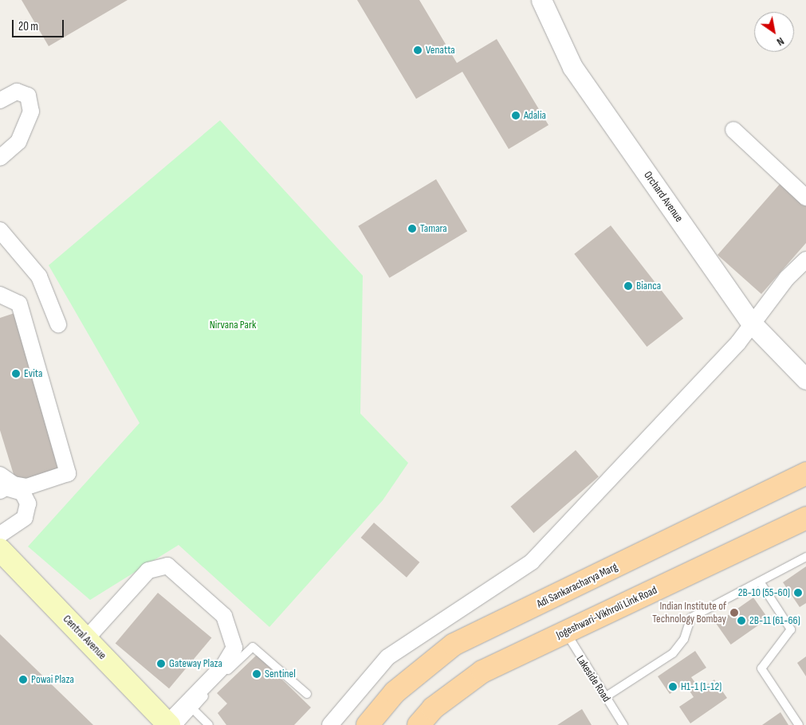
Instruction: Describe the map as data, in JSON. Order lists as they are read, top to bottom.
{
  "streets": {
    "main road": ["Adi Sankaracharya Marg", "Jogeshwari-Vikhroli Link Road", "Central Avenue"],
    "street": ["Orchard Avenue"],
    "lane": ["Lakeside Road"]
  },
  "crossings": [
    ["Jogeshwari-Vikhroli Link Road", "Lakeside Road"]
  ],
  "parks": ["Nirvana Park"],
  "places": [
    "Venatta",
    "Adalia",
    "Tamara",
    "Bianca",
    "Evita",
    "2B-10 (55-60)",
    "Indian Institute of Technology Bombay",
    "2B-11 (61-66)",
    "Gateway Plaza",
    "Sentinel",
    "Powai Plaza",
    "H1-1 (1-12)"
  ],
  "scale_bar": "20 m",
  "north": "bottom right"
}
